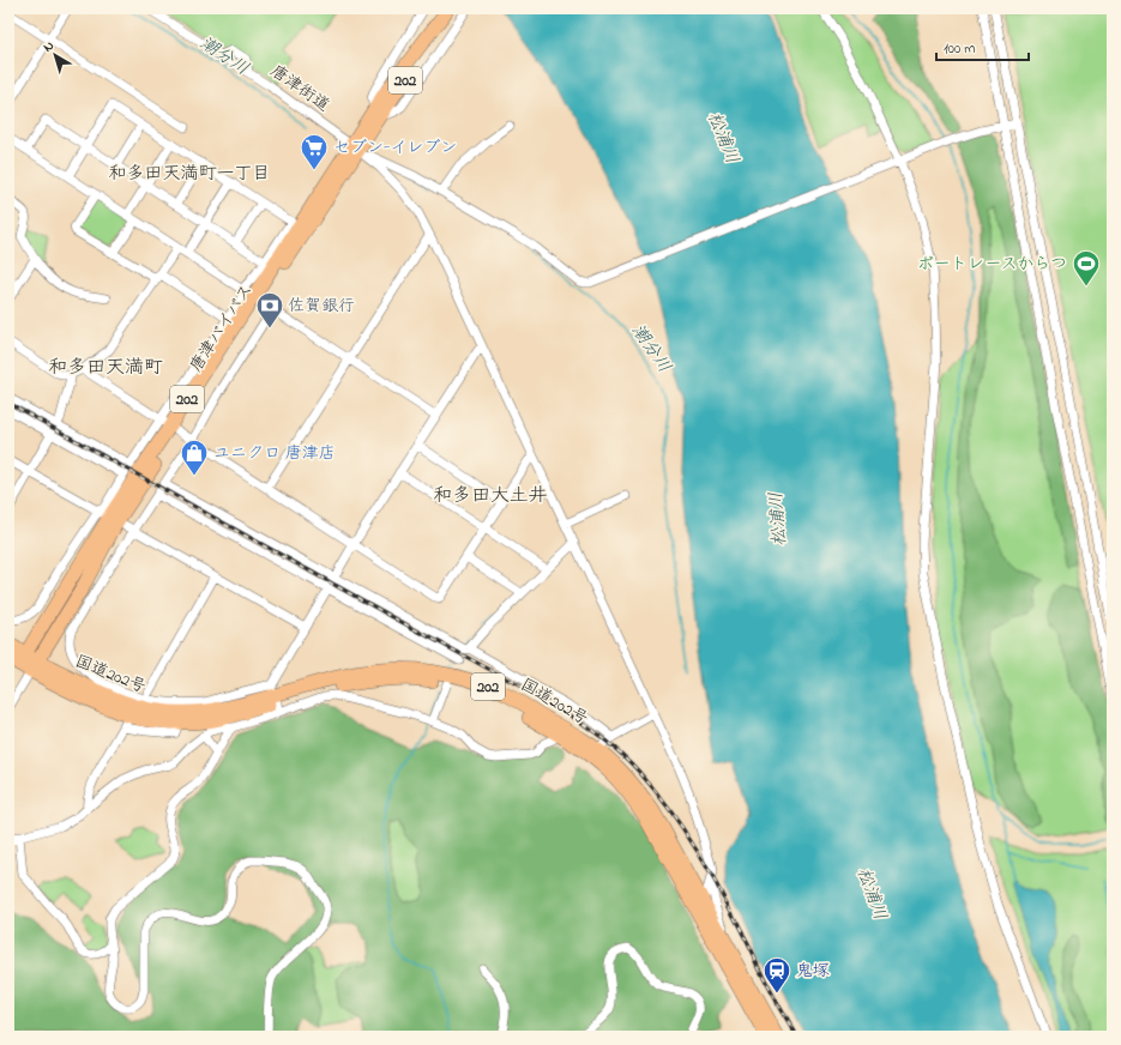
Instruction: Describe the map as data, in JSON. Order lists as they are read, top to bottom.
{
  "streets": {
    "highway": ["202", "唐津バイパス", "国道202号"],
    "street": ["唐津街道"]
  },
  "crossings": [
    ["唐津街道", "唐津バイパス"],
    ["唐津バイパス", "国道202号"]
  ],
  "districts": ["和多田天満町一丁目", "和多田天満町", "和多田大土井"],
  "water": ["潮分川", "松浦川"],
  "places": {
    "supermarket": ["セブン-イレブン"],
    "sports": ["ボートレースからつ"],
    "bank": ["佐賀銀行"],
    "shop": ["ユニクロ 唐津店"],
    "station": ["鬼塚"]
  },
  "scale_bar": "100 m",
  "north": "top left"
}
